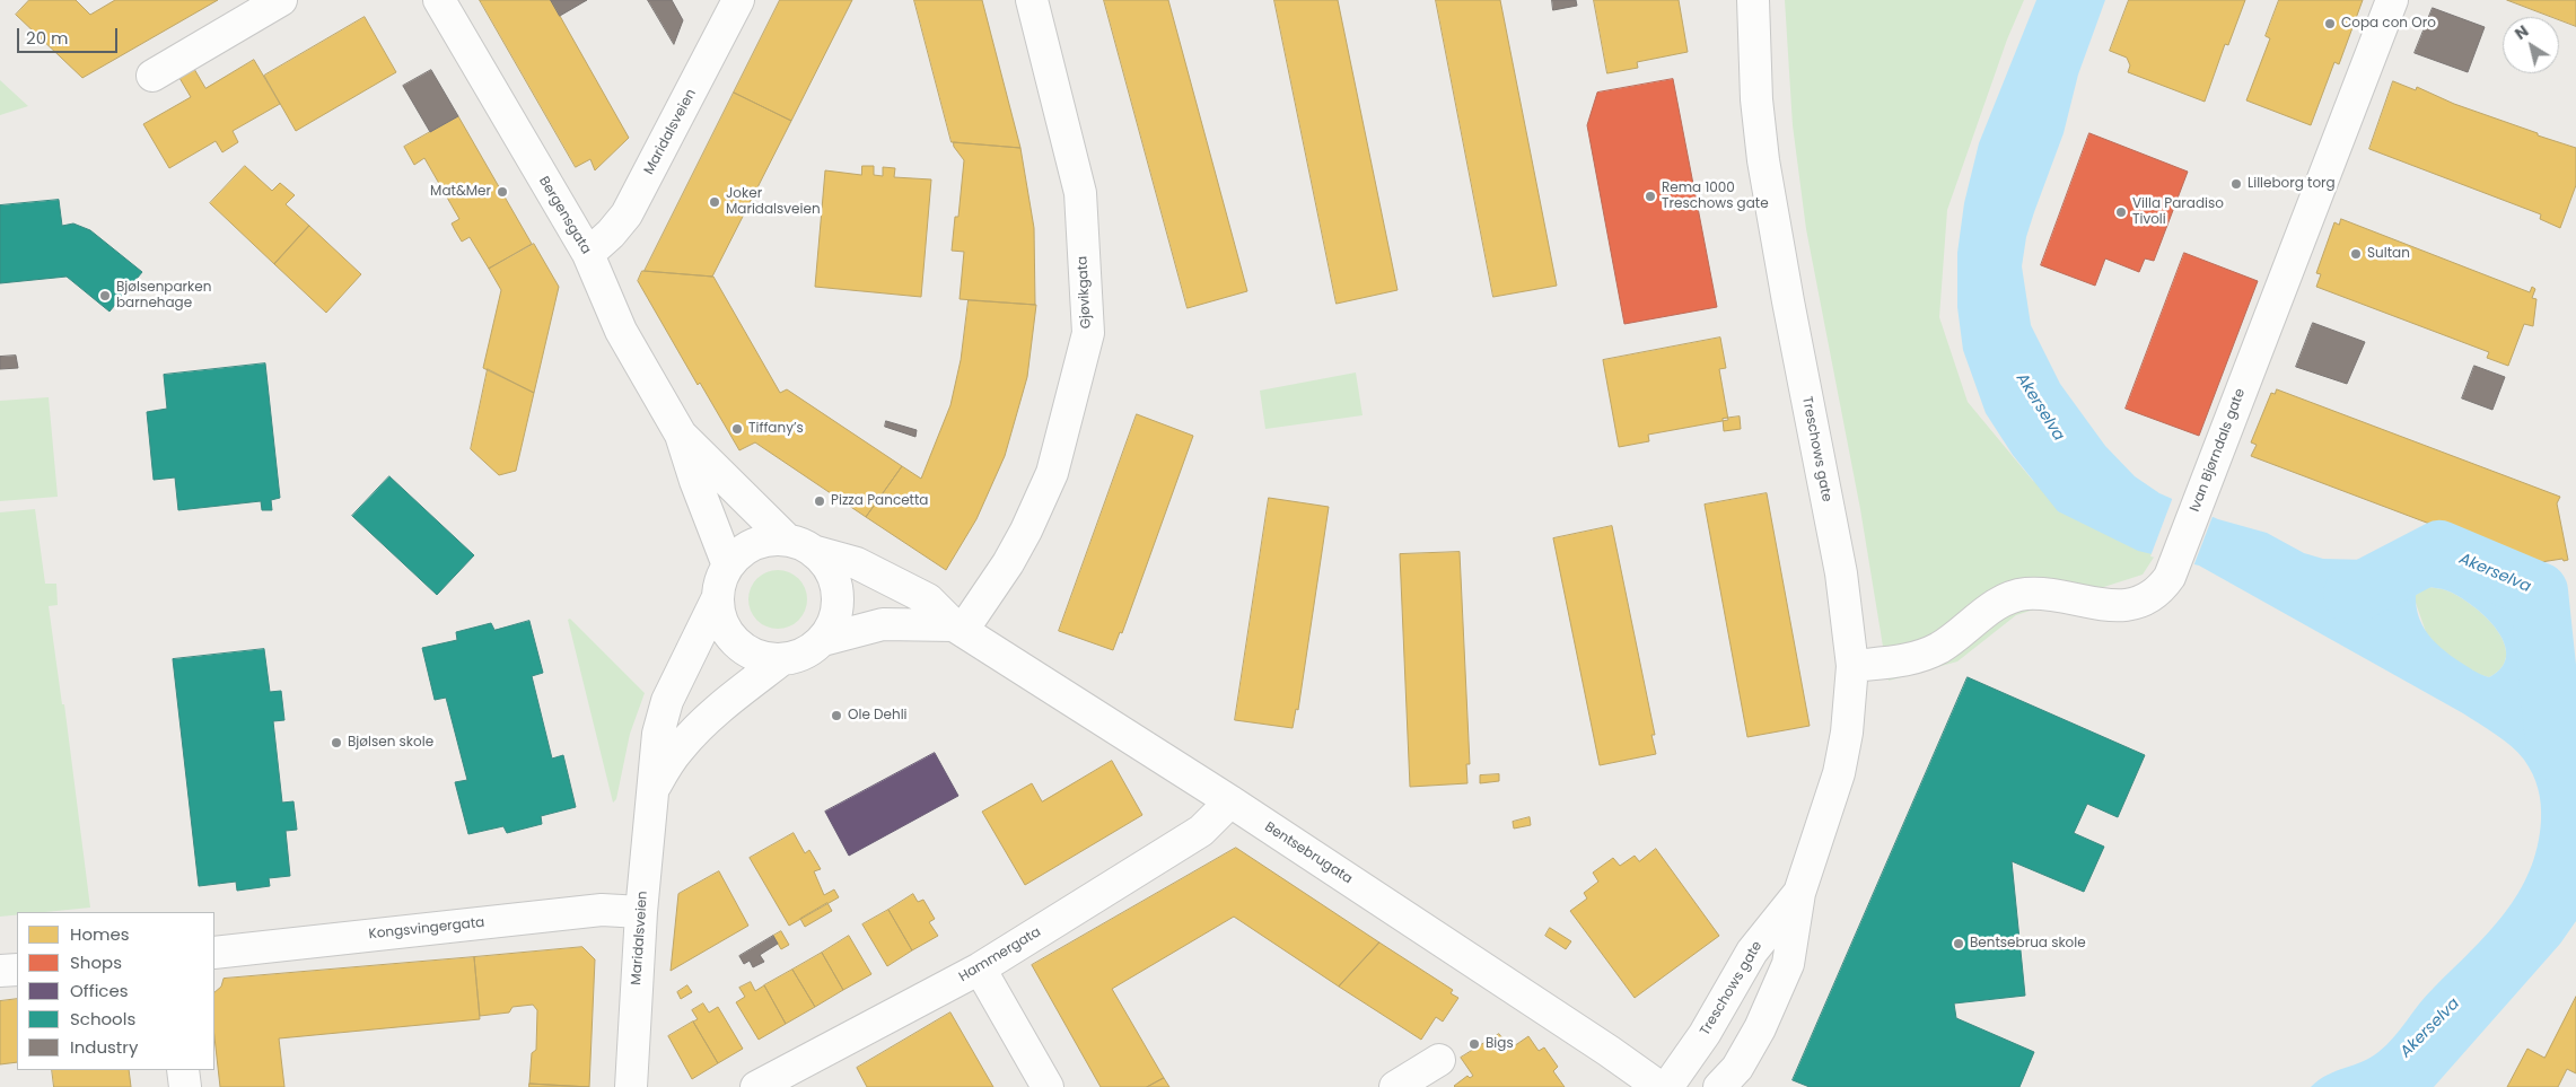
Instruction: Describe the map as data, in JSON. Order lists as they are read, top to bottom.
{
  "streets": {
    "street": [
      "Maridalsveien",
      "Bergensgata",
      "Gjøvikgata",
      "Treschows gate",
      "Ivan Bjørndals gate",
      "Bentsebrugata",
      "Kongsvingergata",
      "Hammergata"
    ]
  },
  "crossings": [
    ["Maridalsveien", "Bergensgata"],
    ["Maridalsveien", "Bentsebrugata"],
    ["Maridalsveien", "Kongsvingergata"],
    ["Bergensgata", "Bentsebrugata"],
    ["Gjøvikgata", "Bentsebrugata"],
    ["Treschows gate", "Ivan Bjørndals gate"],
    ["Bentsebrugata", "Hammergata"]
  ],
  "water": ["Akerselva"],
  "places": [
    "Copa con Oro",
    "Lilleborg torg",
    "Mat&Mer",
    "Rema 1000 Treschows gate",
    "Joker Maridalsveien",
    "Villa Paradiso Tivoli",
    "Sultan",
    "Bjølsenparken barnehage",
    "Tiffany’s",
    "Pizza Pancetta",
    "Ole Dehli",
    "Bjølsen skole",
    "Bentsebrua skole",
    "Bigs"
  ],
  "legend": [
    "Homes",
    "Shops",
    "Offices",
    "Schools",
    "Industry"
  ],
  "scale_bar": "20 m",
  "north": "top left"
}
